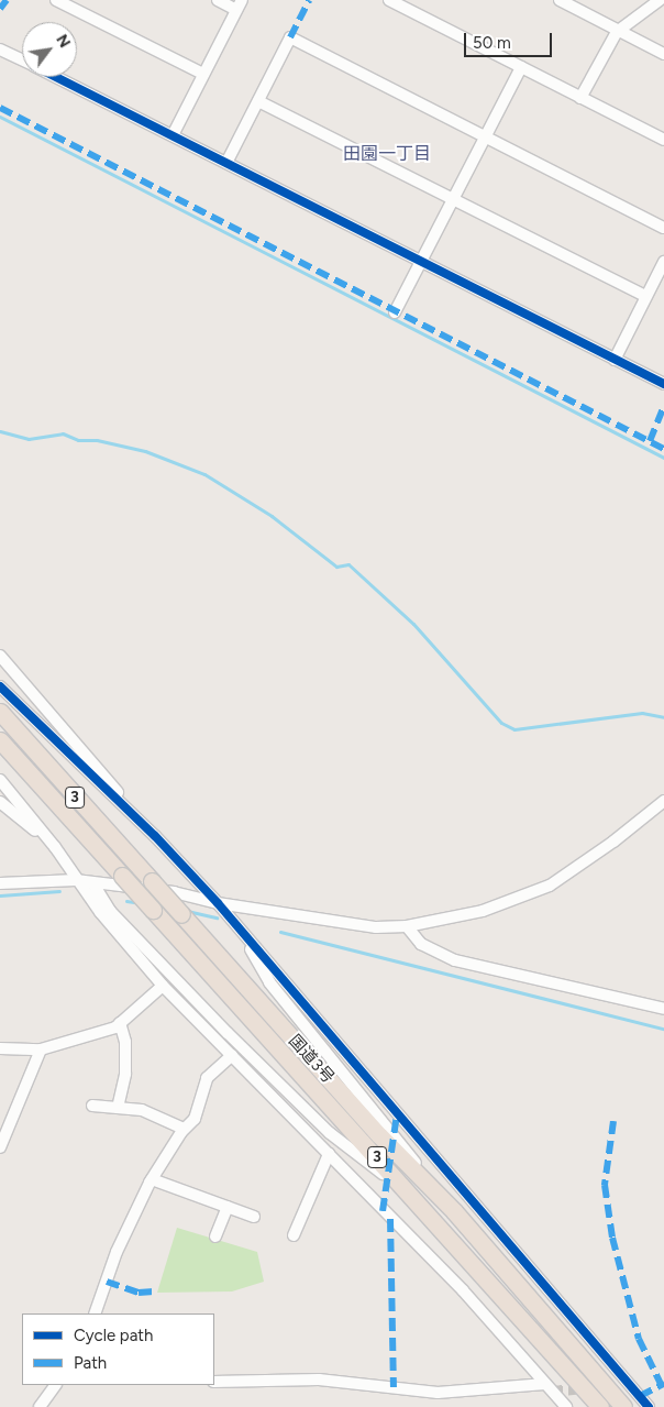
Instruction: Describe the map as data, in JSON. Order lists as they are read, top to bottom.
{
  "streets": {
    "highway": ["3", "国道3号"]
  },
  "districts": ["田園一丁目"],
  "legend": ["Cycle path", "Path"],
  "scale_bar": "50 m",
  "north": "top right"
}
